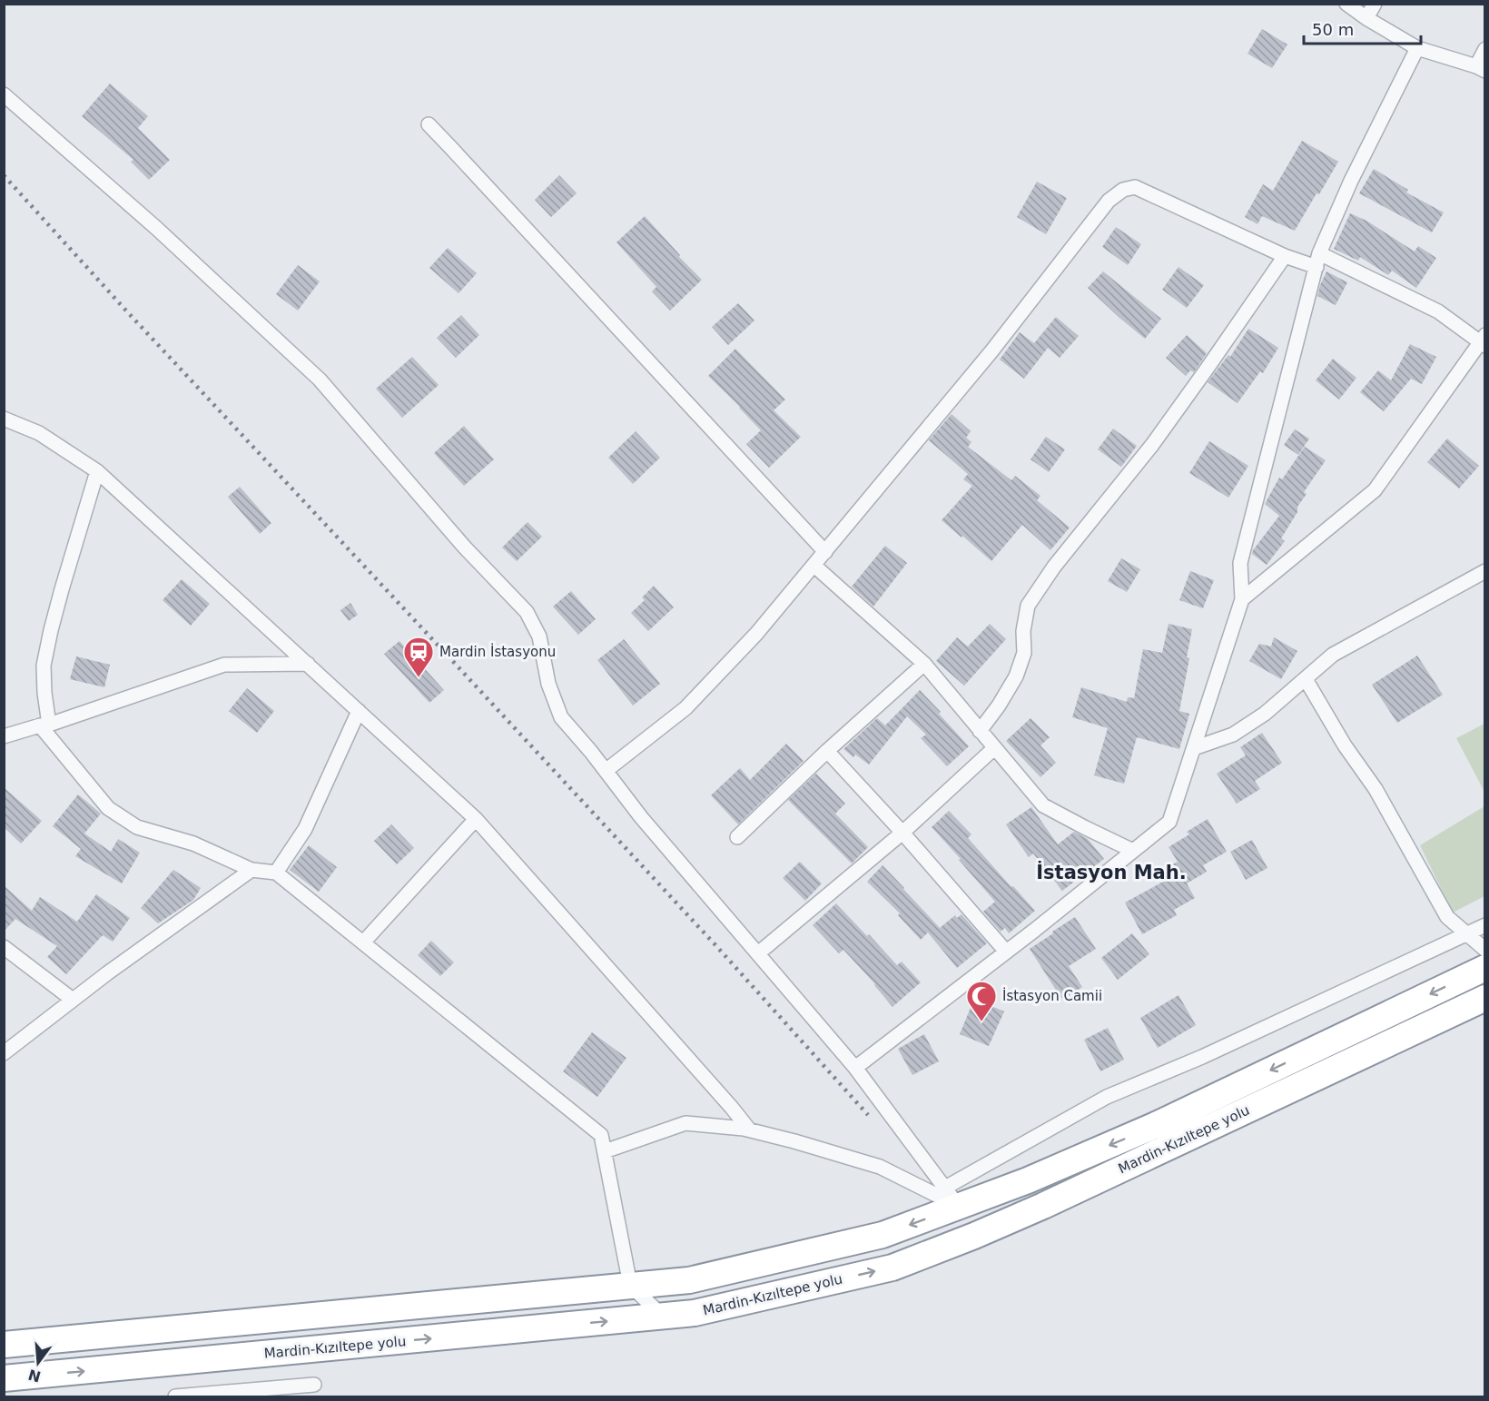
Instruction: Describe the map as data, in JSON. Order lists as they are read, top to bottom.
{
  "streets": {
    "highway": ["Mardin-Kızıltepe yolu"]
  },
  "districts": ["İstasyon Mah."],
  "places": {
    "station": ["Mardin İstasyonu"],
    "mosque": ["İstasyon Camii"]
  },
  "scale_bar": "50 m",
  "north": "bottom"
}
